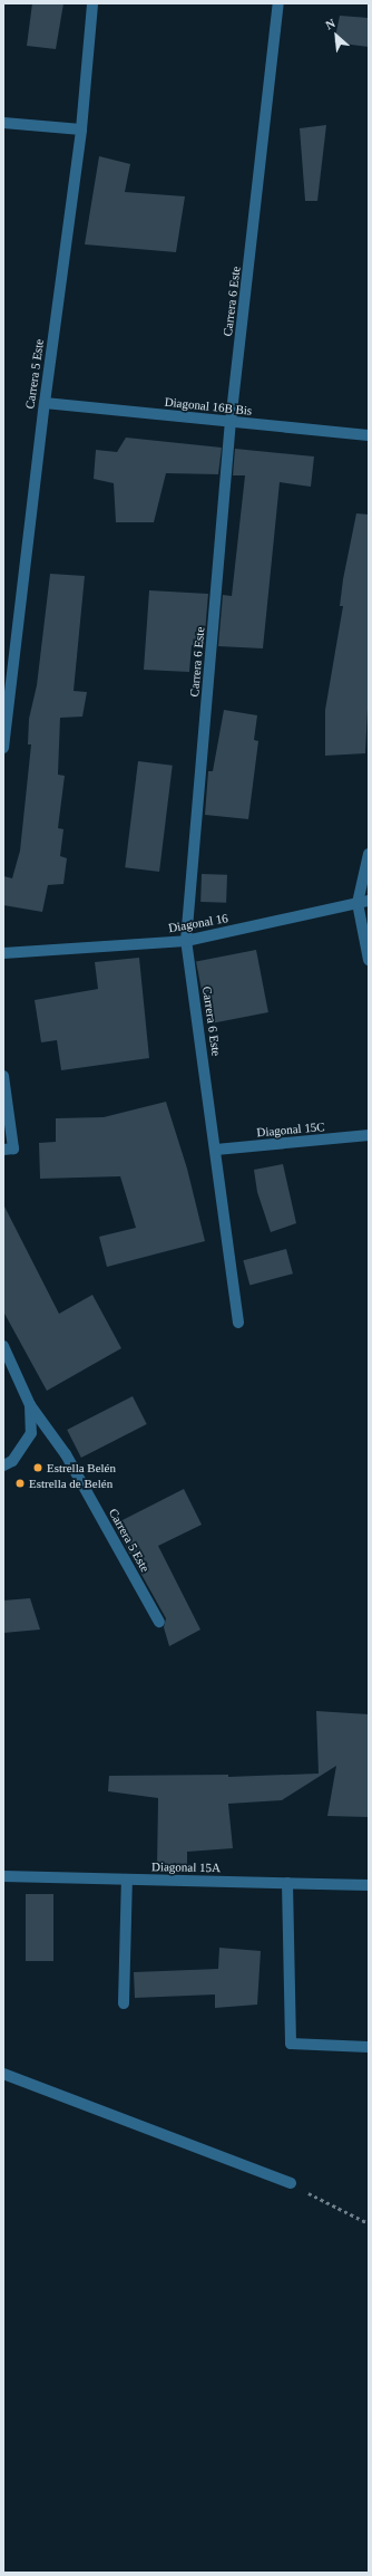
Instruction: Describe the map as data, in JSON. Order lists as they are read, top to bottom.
{
  "streets": {
    "street": [
      "Carrera 6 Este",
      "Carrera 5 Este",
      "Diagonal 16B Bis",
      "Diagonal 16",
      "Diagonal 15C",
      "Diagonal 15A"
    ]
  },
  "crossings": [
    ["Carrera 6 Este", "Diagonal 16B Bis"],
    ["Carrera 6 Este", "Diagonal 16"],
    ["Carrera 6 Este", "Diagonal 15C"],
    ["Carrera 5 Este", "Diagonal 16B Bis"]
  ],
  "places": ["Estrella Belén", "Estrella de Belén"],
  "north": "top left"
}
